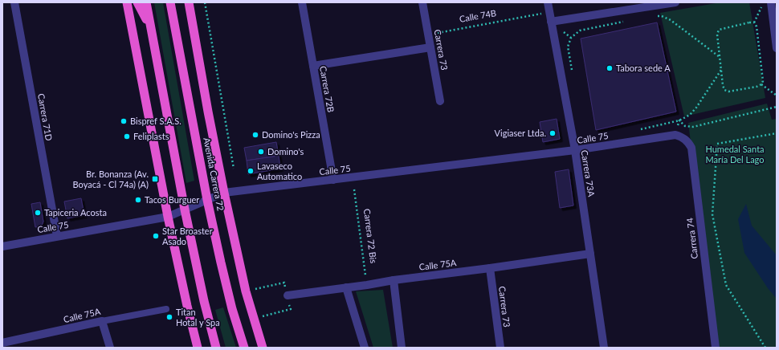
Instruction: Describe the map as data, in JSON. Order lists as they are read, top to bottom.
{
  "streets": {
    "highway": ["Avenida Carrera 72"],
    "street": [
      "Carrera 73",
      "Carrera 72B",
      "Carrera 71D",
      "Calle 75",
      "Carrera 73A",
      "Carrera 74",
      "Calle 75A"
    ],
    "path": ["Calle 74B", "Carrera 72 Bis"]
  },
  "crossings": [
    ["Calle 74B", "Carrera 73"],
    ["Calle 74B", "Carrera 73A"],
    ["Carrera 73", "Calle 75A"],
    ["Carrera 72B", "Calle 75"],
    ["Carrera 71D", "Calle 75"],
    ["Calle 75", "Carrera 73A"],
    ["Calle 75", "Avenida Carrera 72"],
    ["Calle 75", "Carrera 74"],
    ["Carrera 73A", "Calle 75A"],
    ["Carrera 72 Bis", "Calle 75A"]
  ],
  "parks": ["Humedal Santa María Del Lago"],
  "places": {
    "other": [
      "Tabora sede A",
      "Bispref S.A.S.",
      "Vigiaser Ltda.",
      "Domino's Pizza",
      "Feliplasts",
      "Domino's",
      "Lavaseco Automatico",
      "Tacos Burguer",
      "Tapiceria Acosta",
      "Star Broaster Asado",
      "Titan Hotal y Spa"
    ],
    "transit": ["Br. Bonanza (Av. Boyacá - Cl 74a) (A)"]
  }
}
